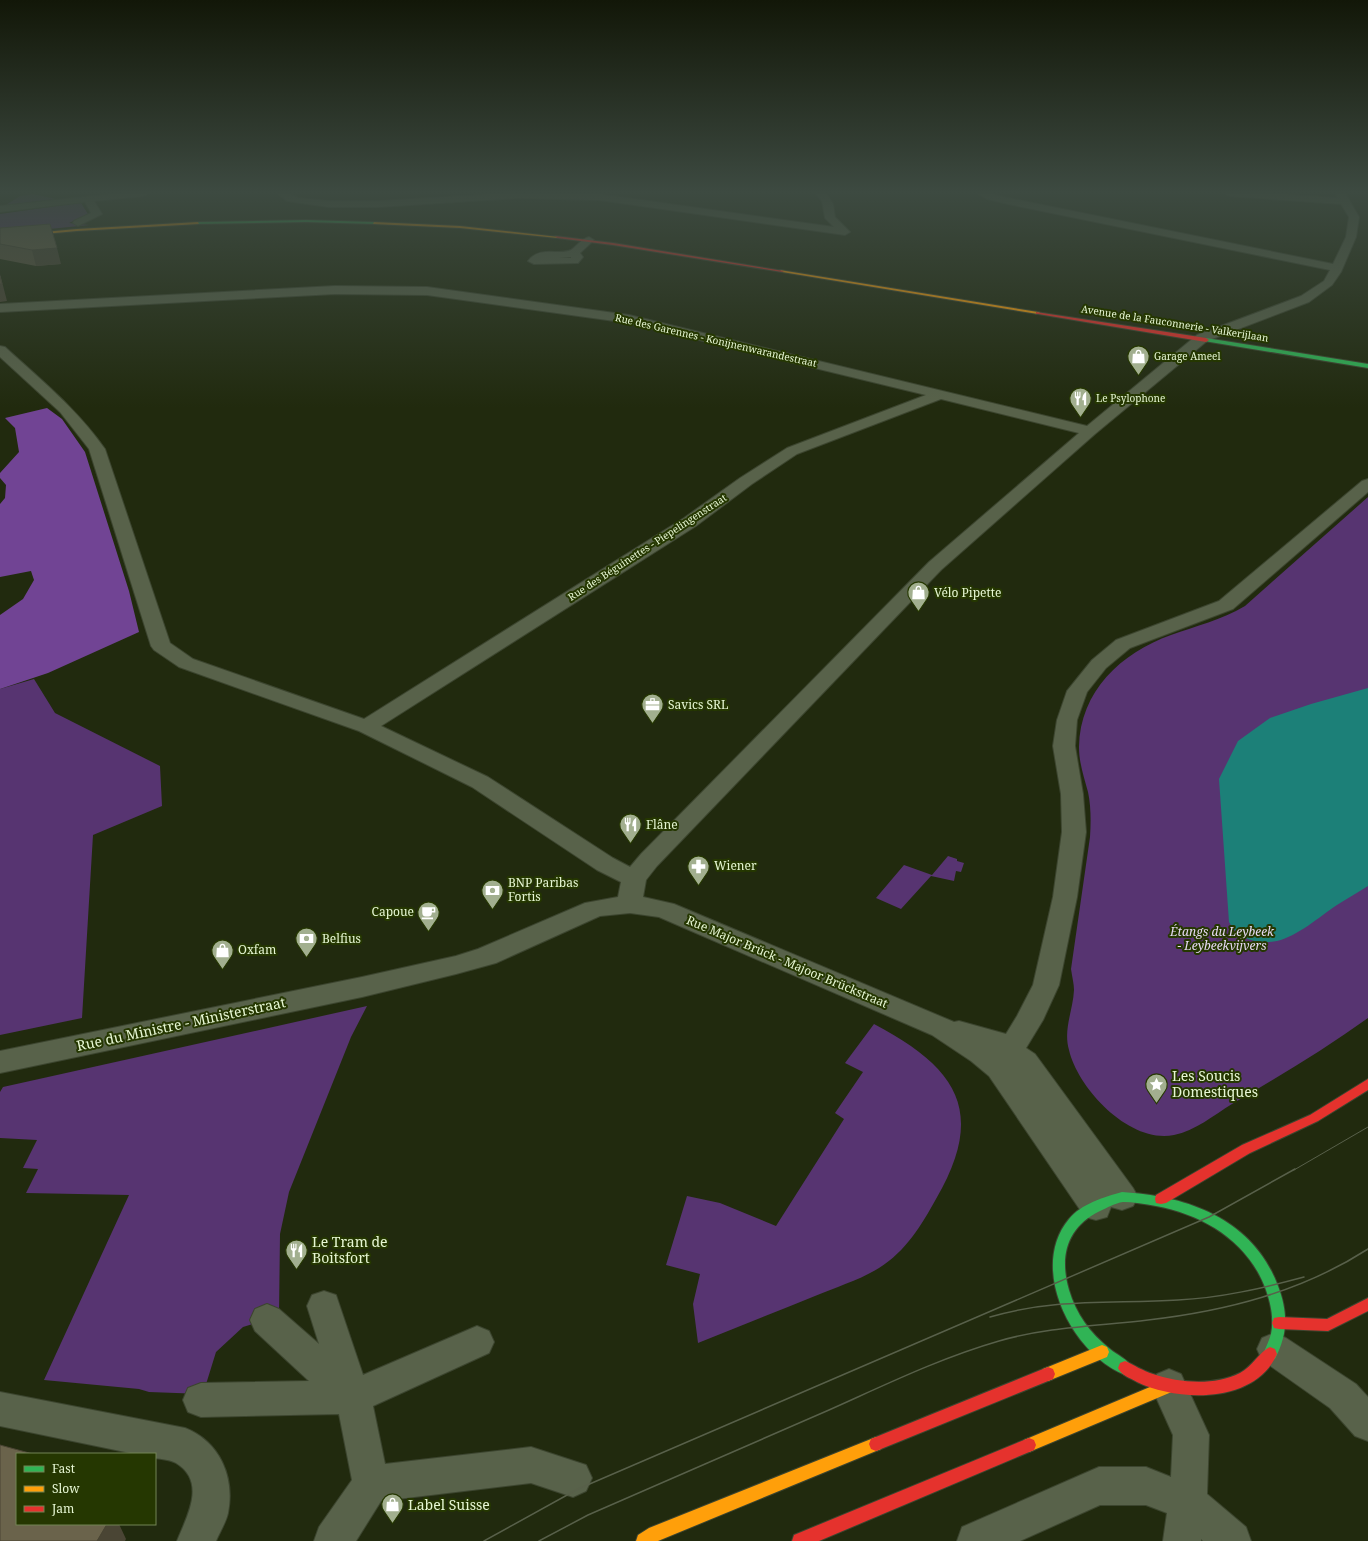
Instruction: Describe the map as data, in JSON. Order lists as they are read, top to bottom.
{
  "streets": {
    "street": [
      "Avenue de la Fauconnerie - Valkerijlaan",
      "Rue des Garennes - Konijnenwarandestraat",
      "Rue des Béguinettes - Piepelingenstraat",
      "Rue Major Brück - Majoor Brückstraat",
      "Rue du Ministre - Ministerstraat"
    ]
  },
  "crossings": [
    ["Rue des Garennes - Konijnenwarandestraat", "Rue des Béguinettes - Piepelingenstraat"],
    ["Rue Major Brück - Majoor Brückstraat", "Rue du Ministre - Ministerstraat"]
  ],
  "parks": ["Étangs du Leybeek - Leybeekvijvers"],
  "places": {
    "shop": [
      "Garage Ameel",
      "Vélo Pipette",
      "Oxfam",
      "Label Suisse"
    ],
    "restaurant": ["Le Psylophone", "Flâne", "Le Tram de Boitsfort"],
    "office": ["Savics SRL"],
    "pharmacy": ["Wiener"],
    "bank": ["BNP Paribas Fortis", "Belfius"],
    "cafe": ["Capoue"],
    "place": ["Les Soucis Domestiques"]
  },
  "legend": ["Fast", "Slow", "Jam"]
}
